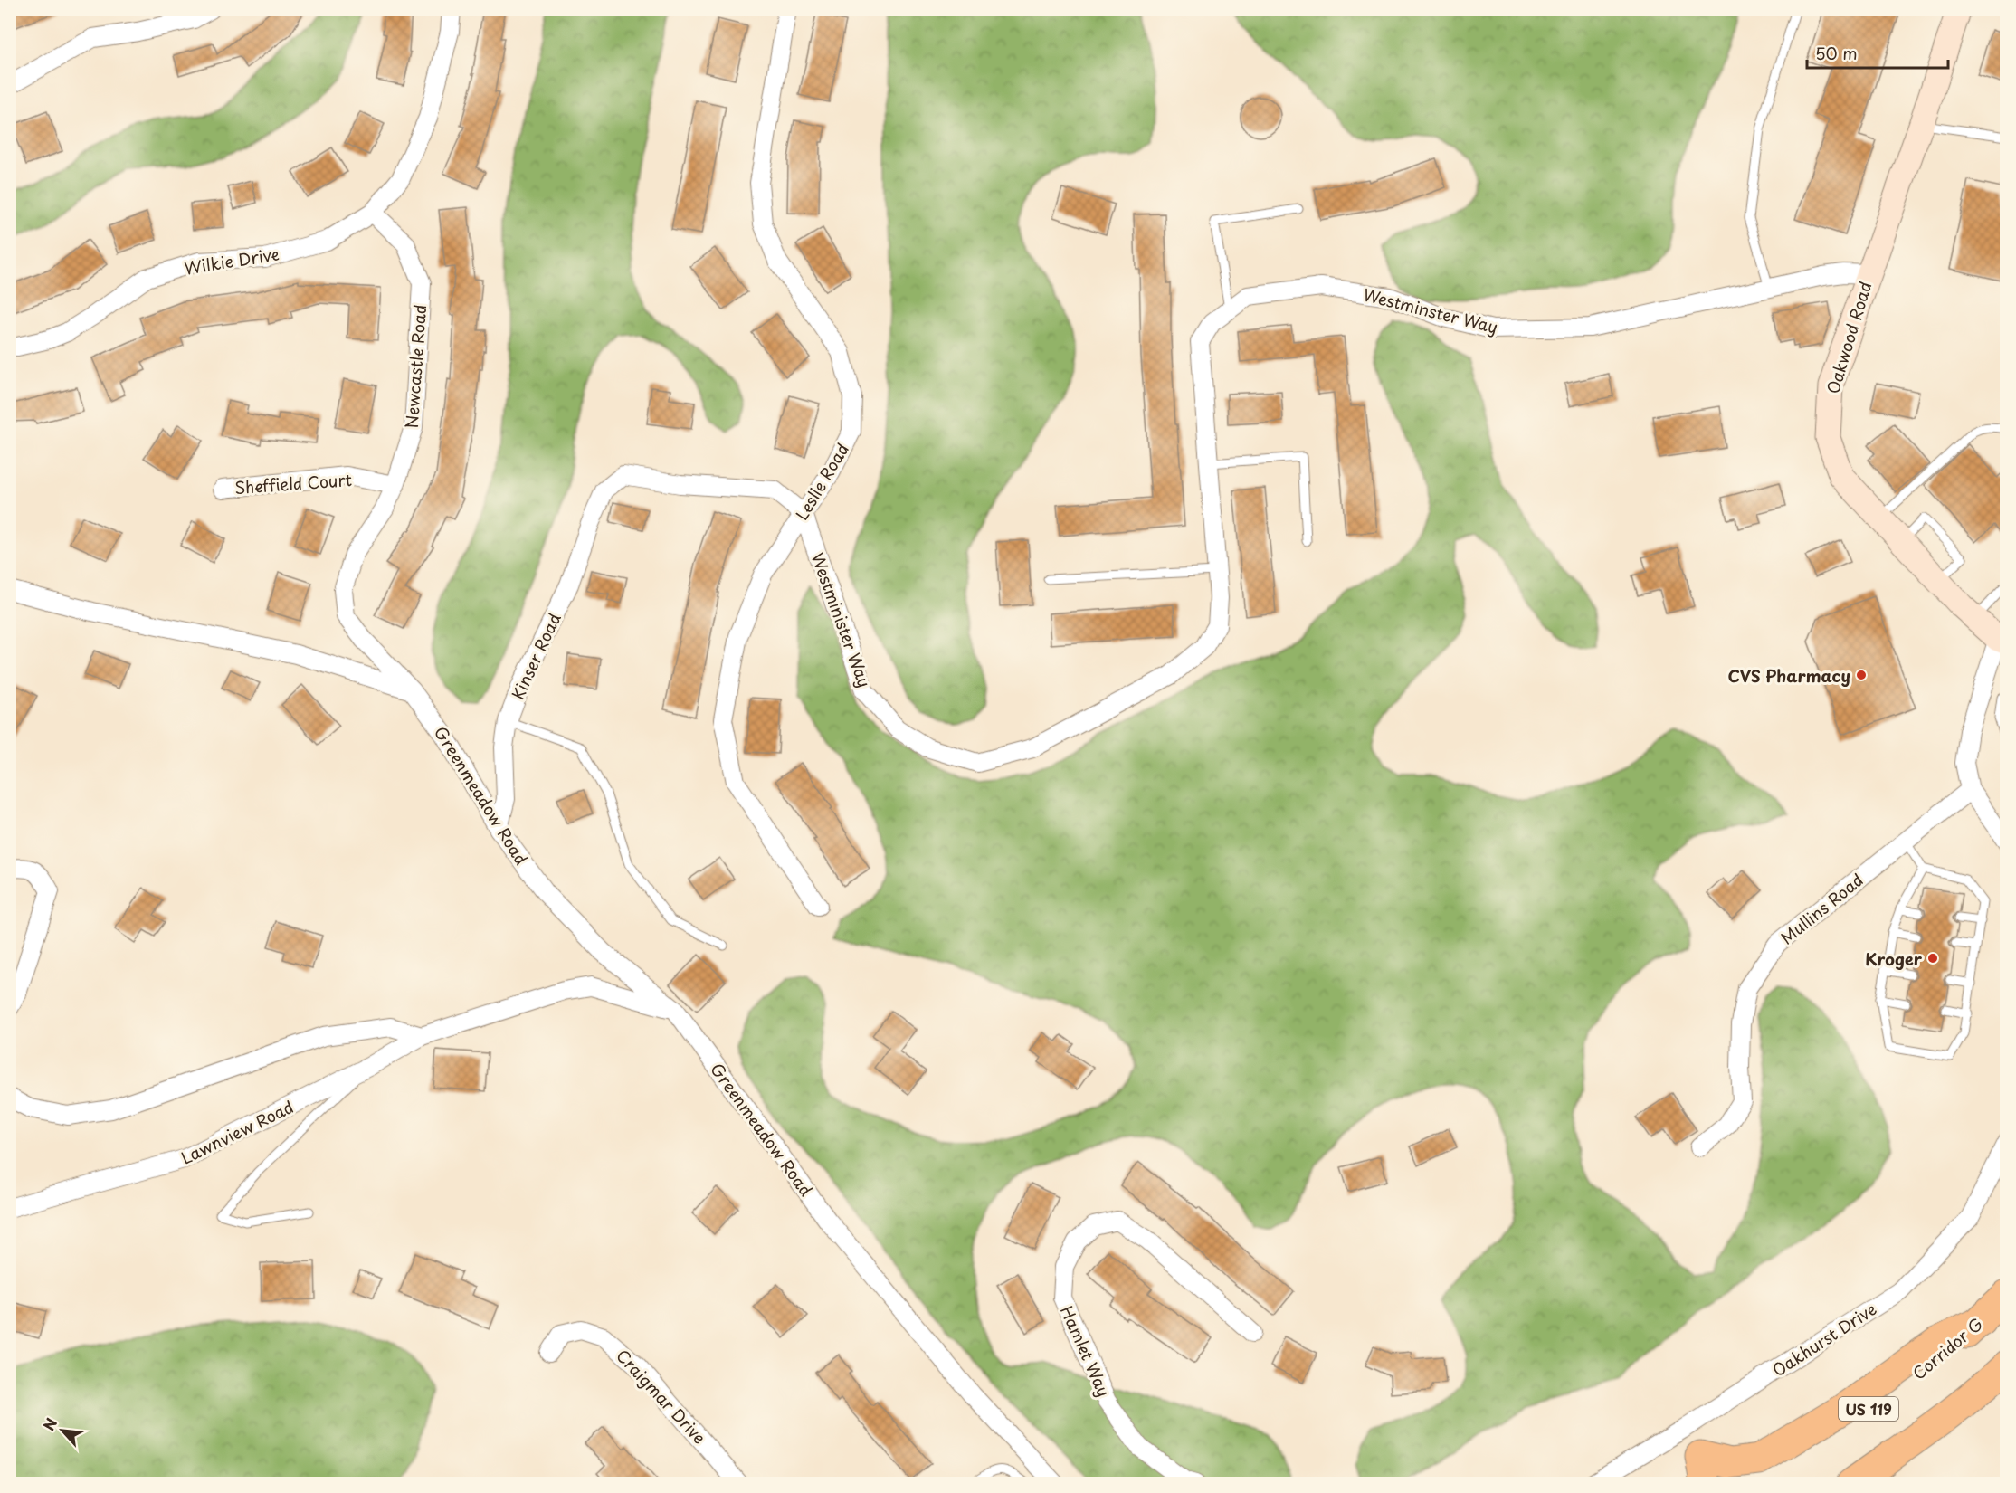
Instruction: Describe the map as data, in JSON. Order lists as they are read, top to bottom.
{
  "streets": {
    "highway": ["Corridor G", "US 119"],
    "street": [
      "Wilkie Drive",
      "Westminster Way",
      "Oakwood Road",
      "Newcastle Road",
      "Leslie Road",
      "Sheffield Court",
      "Westminister Way",
      "Kinser Road",
      "Greenmeadow Road",
      "Mullins Road",
      "Lawnview Road",
      "Oakhurst Drive",
      "Hamlet Way",
      "Craigmar Drive"
    ]
  },
  "crossings": [
    ["Wilkie Drive", "Newcastle Road"],
    ["Westminster Way", "Oakwood Road"],
    ["Westminster Way", "Westminister Way"],
    ["Newcastle Road", "Sheffield Court"],
    ["Newcastle Road", "Greenmeadow Road"],
    ["Leslie Road", "Westminister Way"],
    ["Leslie Road", "Kinser Road"],
    ["Westminister Way", "Kinser Road"],
    ["Kinser Road", "Greenmeadow Road"],
    ["Greenmeadow Road", "Lawnview Road"]
  ],
  "places": ["CVS Pharmacy", "Kroger"],
  "scale_bar": "50 m",
  "north": "top left"
}
